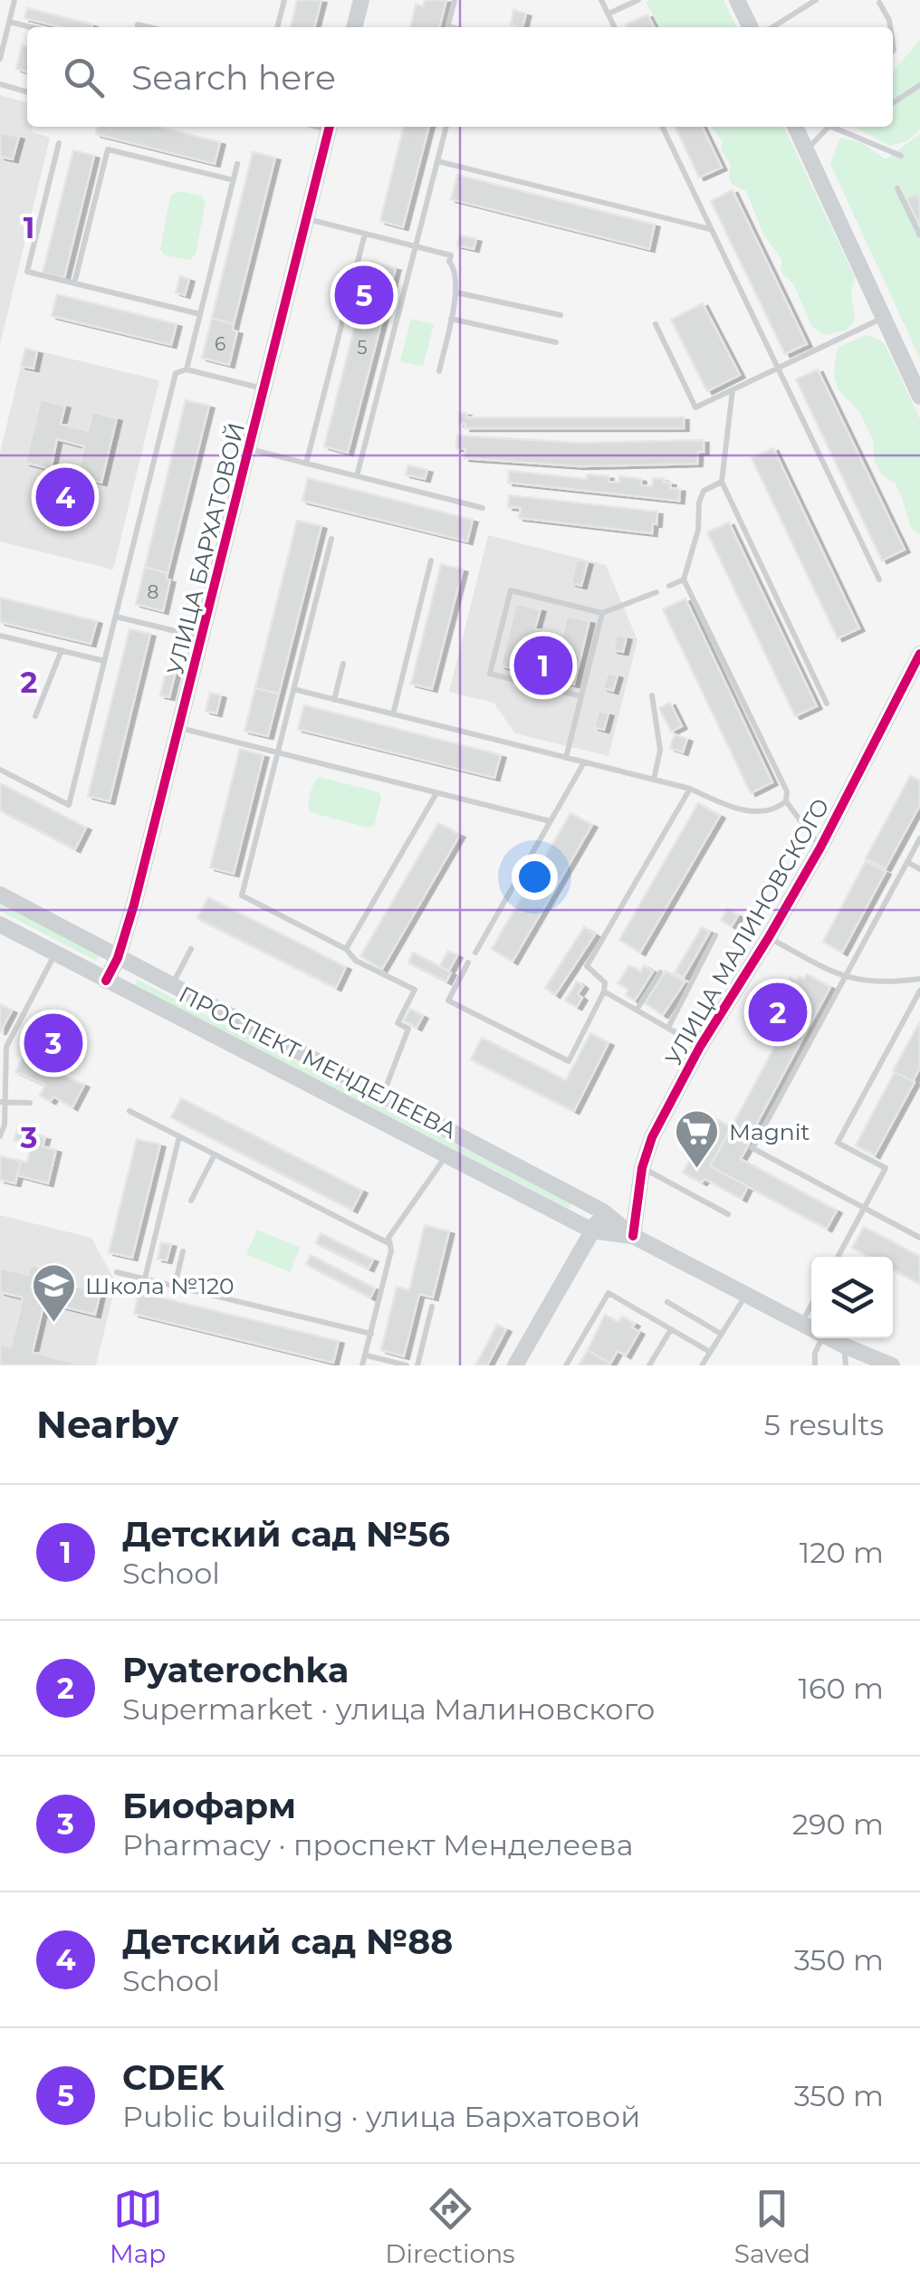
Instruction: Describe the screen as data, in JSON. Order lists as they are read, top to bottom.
{
  "streets": {
    "main road": ["УЛИЦА БАРХАТОВОЙ", "УЛИЦА МАЛИНОВСКОГО", "ПРОСПЕКТ МЕНДЕЛЕЕВА"]
  },
  "crossings": [
    ["УЛИЦА БАРХАТОВОЙ", "ПРОСПЕКТ МЕНДЕЛЕЕВА"],
    ["УЛИЦА МАЛИНОВСКОГО", "ПРОСПЕКТ МЕНДЕЛЕЕВА"]
  ],
  "places": {
    "supermarket": ["Magnit"],
    "school or university": ["Школа №120"]
  },
  "house_numbers": ["6", "5", "8"],
  "page": {
    "search": "Search here",
    "pins": [
      "5",
      "4",
      "1",
      "2",
      "3"
    ],
    "heading": ["Nearby", "5 results"],
    "list": [
      {
        "mark": "1",
        "name": "Детский сад №56",
        "note": "School",
        "value": "120 m"
      },
      {
        "mark": "2",
        "name": "Pyaterochka",
        "note": "Supermarket · улица Малиновского",
        "value": "160 m"
      },
      {
        "mark": "3",
        "name": "Биофарм",
        "note": "Pharmacy · проспект Менделеева",
        "value": "290 m"
      },
      {
        "mark": "4",
        "name": "Детский сад №88",
        "note": "School",
        "value": "350 m"
      },
      {
        "mark": "5",
        "name": "CDEK",
        "note": "Public building · улица Бархатовой",
        "value": "350 m"
      }
    ],
    "nav": ["Map", "Directions", "Saved"]
  },
  "grid": {
    "rows": ["1", "2", "3"]
  }
}
